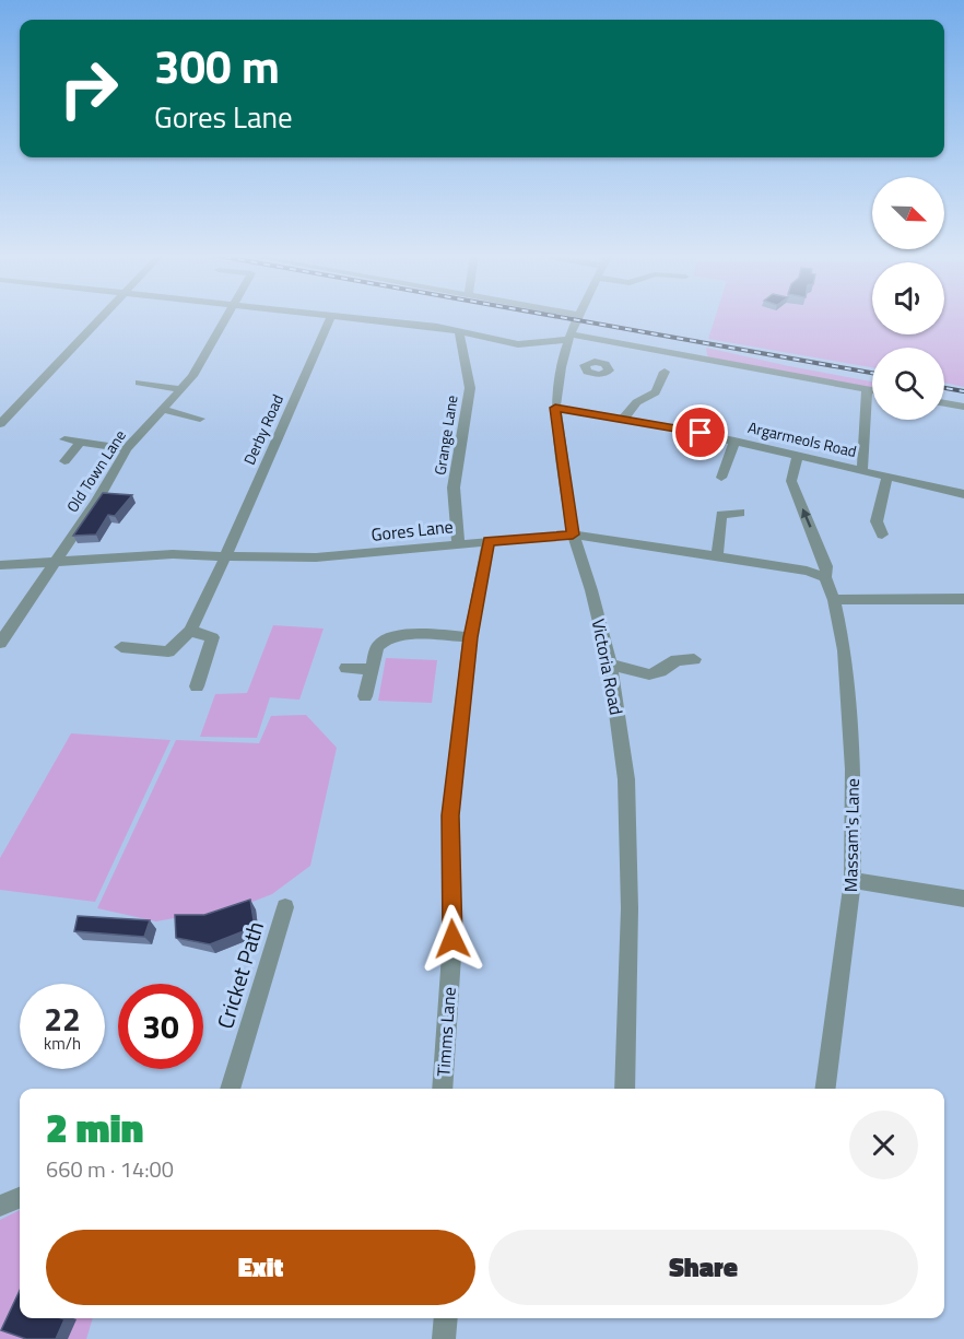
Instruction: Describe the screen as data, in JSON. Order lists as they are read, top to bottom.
{
  "streets": {
    "street": [
      "Derby Road",
      "Grange Lane",
      "Argarmeols Road",
      "Old Town Lane",
      "Gores Lane",
      "Victoria Road",
      "Massam's Lane",
      "Cricket Path",
      "Timms Lane"
    ]
  },
  "crossings": [
    ["Derby Road", "Gores Lane"],
    ["Grange Lane", "Gores Lane"],
    ["Argarmeols Road", "Victoria Road"],
    ["Argarmeols Road", "Massam's Lane"],
    ["Old Town Lane", "Gores Lane"],
    ["Gores Lane", "Victoria Road"],
    ["Gores Lane", "Massam's Lane"],
    ["Gores Lane", "Timms Lane"]
  ],
  "north": "bottom right",
  "page": {
    "turn": ["300 m", "Gores Lane"],
    "speed": "22 km/h",
    "limit": "30",
    "heading": ["2 min", "660 m · 14:00"],
    "buttons": ["Exit", "Share"]
  }
}
